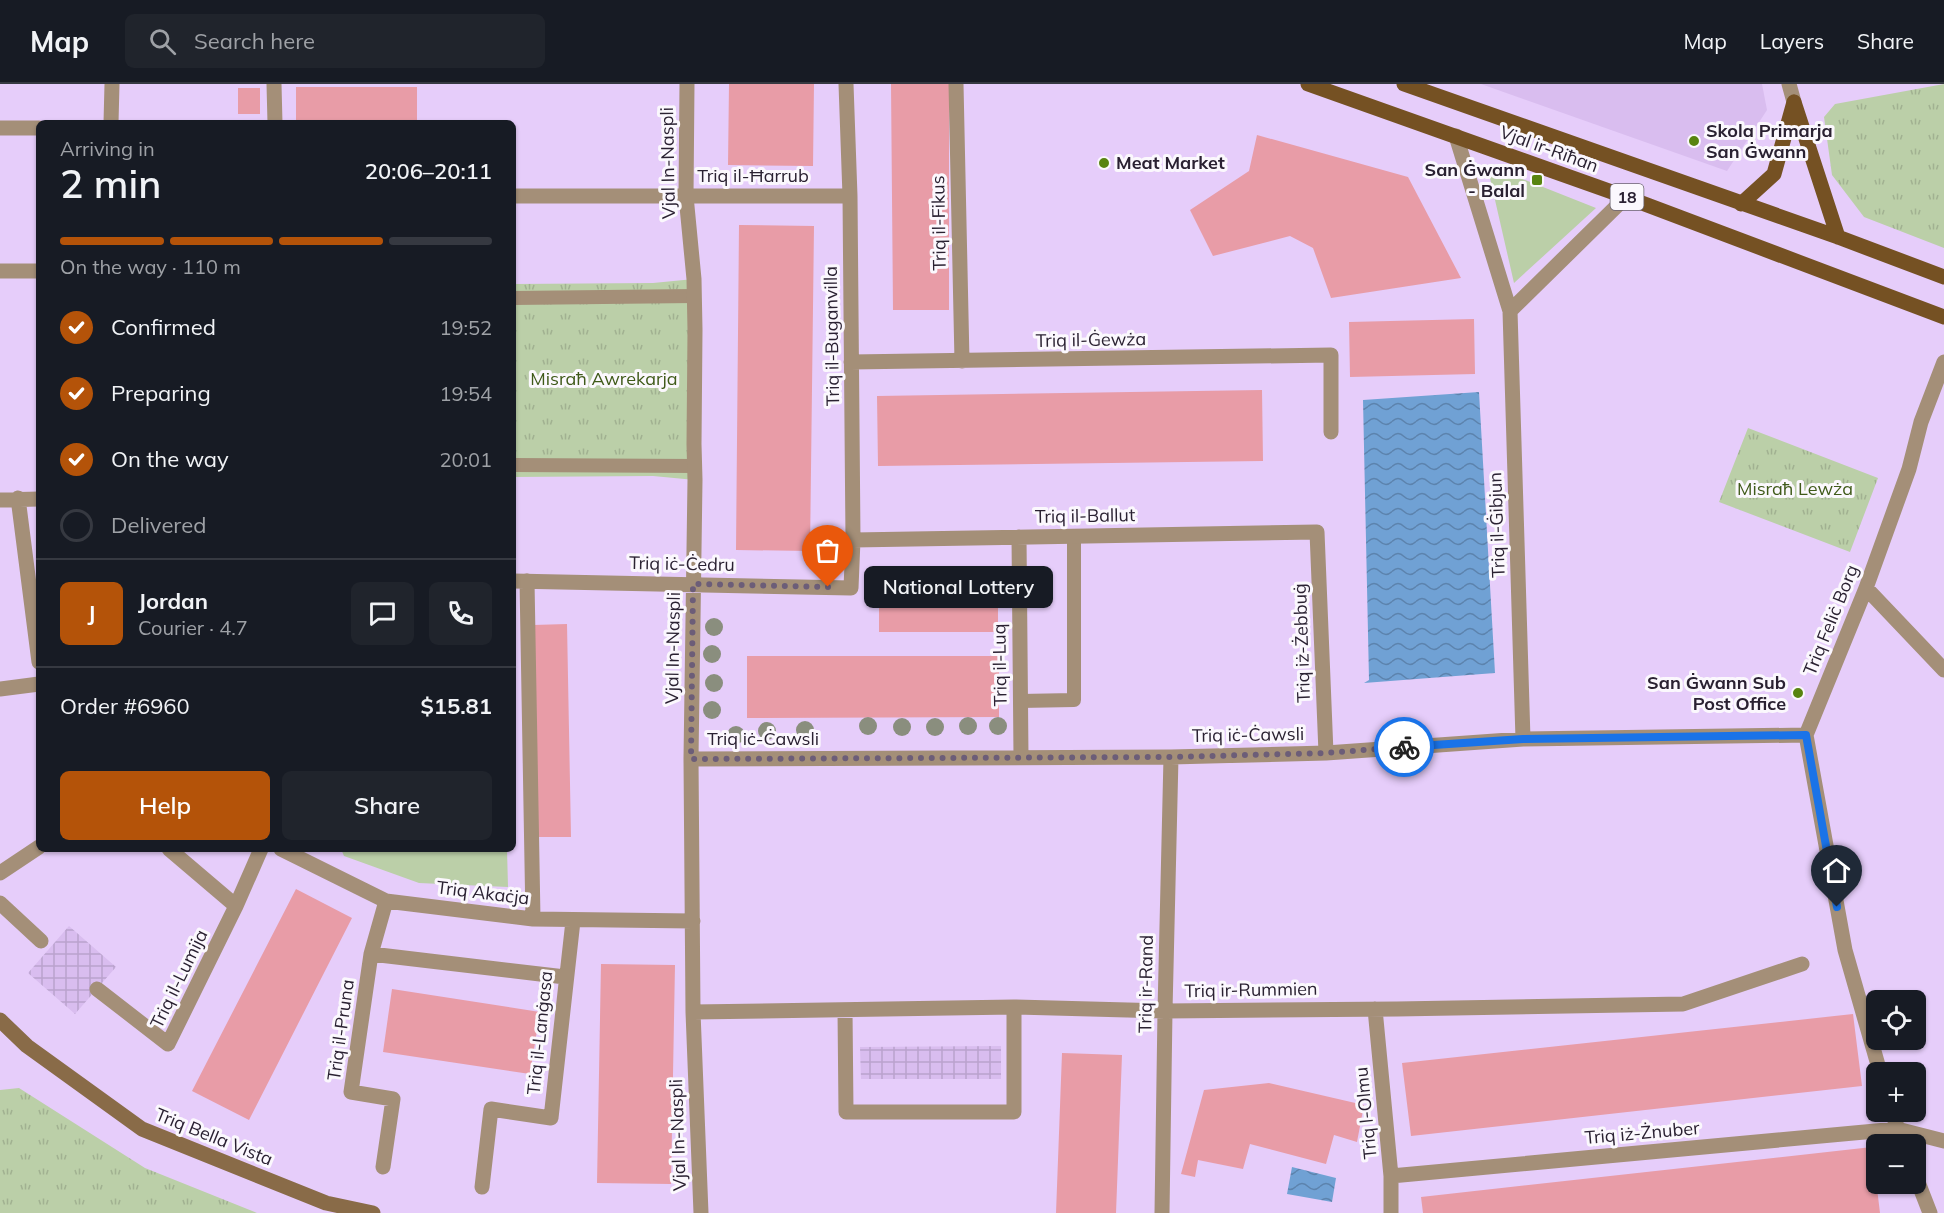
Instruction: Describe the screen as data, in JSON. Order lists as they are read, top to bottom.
{
  "streets": {
    "main road": ["Vjal ir-Riħan", "18", "Triq Bella Vista"],
    "street": [
      "Vjal In-Naspli",
      "Triq il-Ħarrub",
      "Triq il-Fikus",
      "Triq il-Buganvilla",
      "Triq il-Ġewża",
      "Triq il-Ballut",
      "Triq il-Ġibjun",
      "Triq iċ-Ċedru",
      "Triq Feliċ Borg",
      "Triq iż-Żebbuġ",
      "Triq il-Luq",
      "Triq iċ-Ċawsli",
      "Triq Akaċja",
      "Triq il-Lumija",
      "Triq ir-Rand",
      "Triq ir-Rummien",
      "Triq il-Pruna",
      "Triq il-Lanġasa",
      "Triq l-Olmu",
      "Triq iż-Żnuber"
    ]
  },
  "crossings": [
    ["Vjal ir-Riħan", "Triq il-Ġibjun"],
    ["Vjal In-Naspli", "Triq il-Ħarrub"],
    ["Vjal In-Naspli", "Triq iċ-Ċedru"],
    ["Vjal In-Naspli", "Triq iċ-Ċawsli"],
    ["Vjal In-Naspli", "Triq Akaċja"],
    ["Vjal In-Naspli", "Triq ir-Rummien"],
    ["Triq il-Ħarrub", "Triq il-Buganvilla"],
    ["Triq il-Fikus", "Triq il-Ġewża"],
    ["Triq il-Buganvilla", "Triq il-Ġewża"],
    ["Triq il-Buganvilla", "Triq il-Ballut"],
    ["Triq il-Buganvilla", "Triq iċ-Ċedru"],
    ["Triq il-Ballut", "Triq iż-Żebbuġ"],
    ["Triq il-Ballut", "Triq il-Luq"],
    ["Triq il-Ġibjun", "Triq iċ-Ċawsli"],
    ["Triq Feliċ Borg", "Triq iċ-Ċawsli"],
    ["Triq iż-Żebbuġ", "Triq iċ-Ċawsli"],
    ["Triq il-Luq", "Triq iċ-Ċawsli"],
    ["Triq iċ-Ċawsli", "Triq ir-Rand"],
    ["Triq Akaċja", "Triq il-Pruna"],
    ["Triq Akaċja", "Triq il-Lanġasa"],
    ["Triq ir-Rand", "Triq ir-Rummien"],
    ["Triq ir-Rummien", "Triq l-Olmu"],
    ["Triq l-Olmu", "Triq iż-Żnuber"]
  ],
  "parks": ["Misraħ Awrekarja", "Misraħ Lewża"],
  "places": {
    "other": [
      "Skola Primarja San Ġwann",
      "Meat Market",
      "National Lottery",
      "San Ġwann Sub Post Office"
    ],
    "transit": ["San Ġwann - Balal"]
  },
  "page": {
    "header": "Map",
    "search": "Search here",
    "nav": ["Map", "Layers", "Share"],
    "heading": ["2 min", "Arriving in", "20:06–20:11"],
    "panel": [
      "Jordan",
      "Courier · 4.7",
      "Order #6960",
      "$15.81"
    ],
    "bar": "On the way · 110 m",
    "list": [
      ["Confirmed", "19:52"],
      ["Preparing", "19:54"],
      ["On the way", "20:01"],
      "Delivered"
    ],
    "bubble": "National Lottery",
    "round": "J",
    "buttons": ["Help", "Share"],
    "map_buttons": ["+", "−"]
  }
}
